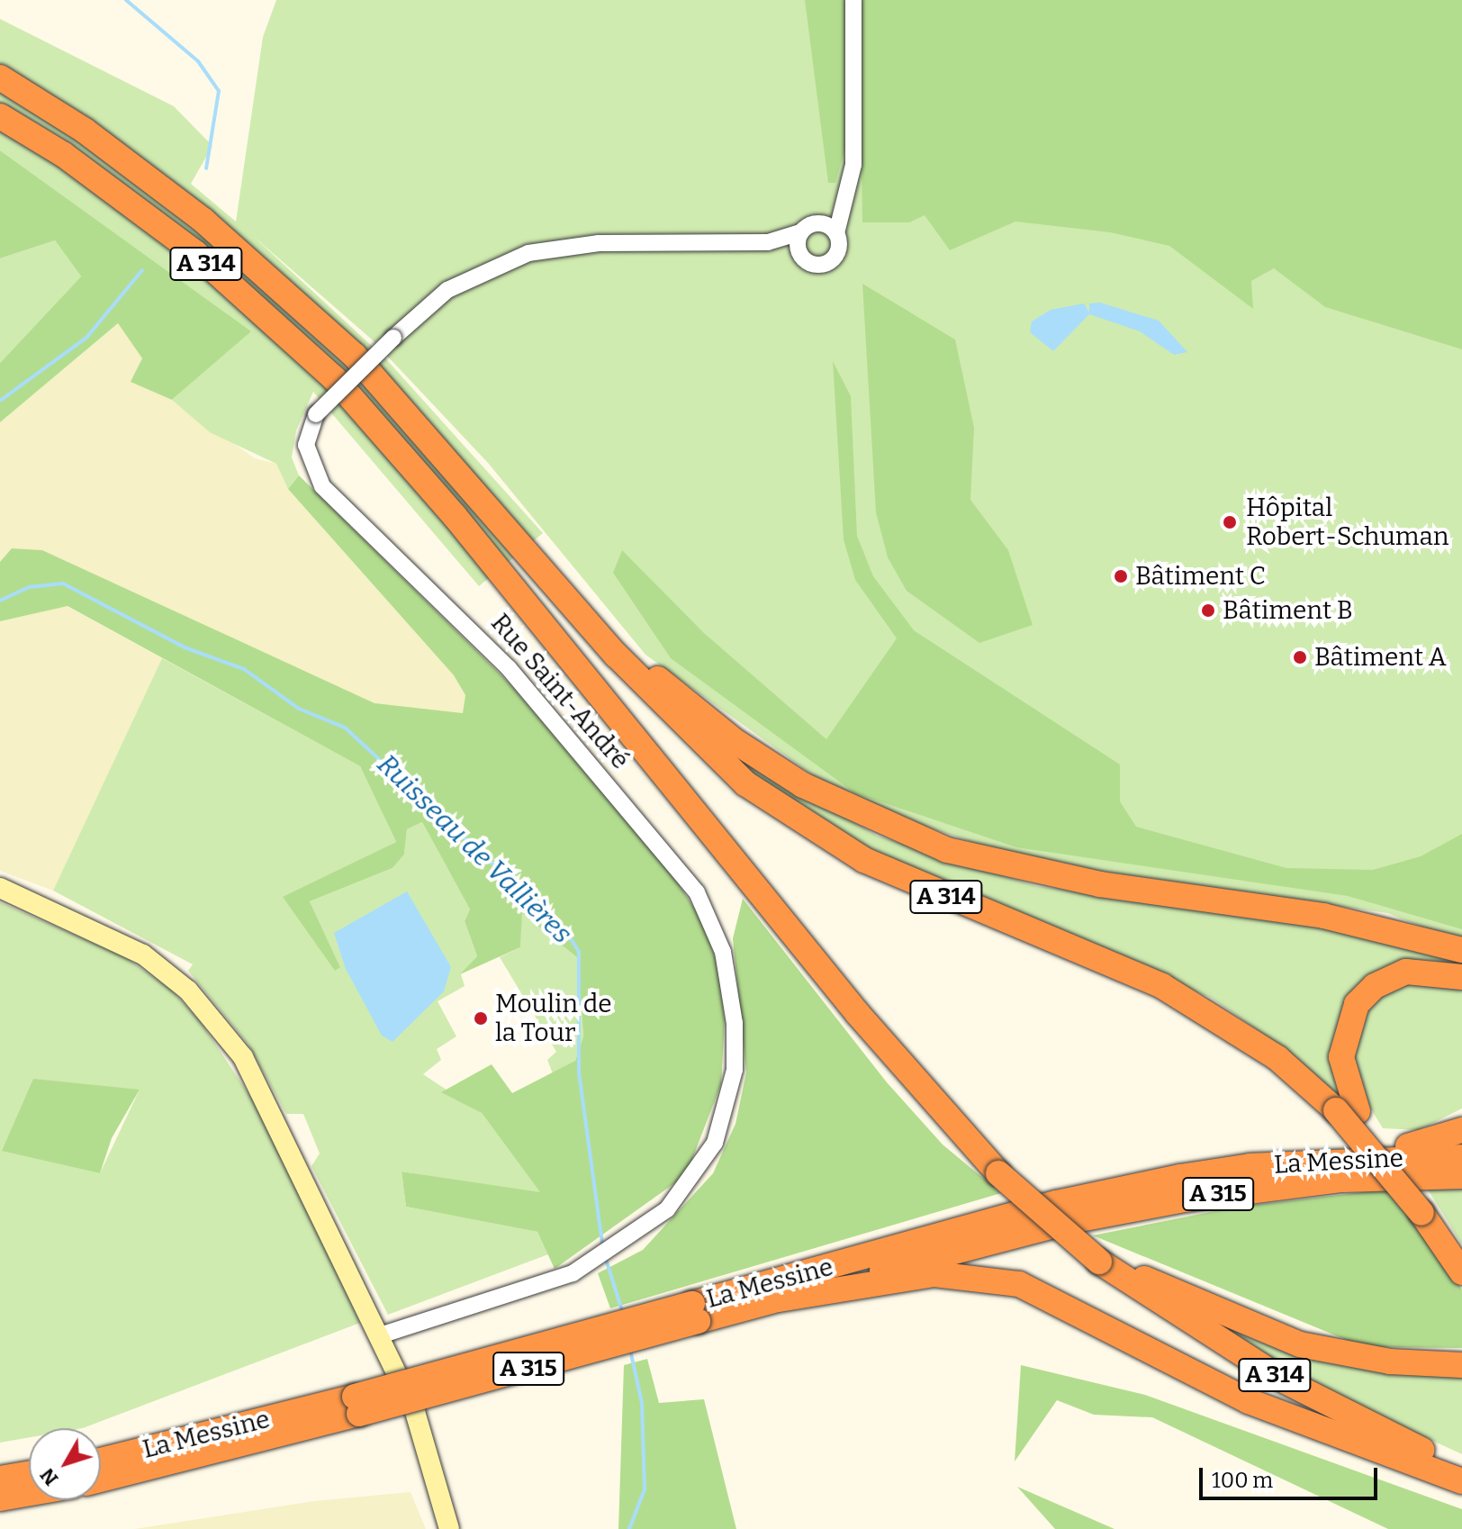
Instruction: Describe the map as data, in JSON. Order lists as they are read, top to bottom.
{
  "streets": {
    "highway": ["A 314", "La Messine", "A 315"],
    "street": ["Rue Saint-André"]
  },
  "water": ["Ruisseau de Vallières"],
  "places": [
    "Hôpital Robert-Schuman",
    "Bâtiment C",
    "Bâtiment B",
    "Bâtiment A",
    "Moulin de la Tour"
  ],
  "scale_bar": "100 m",
  "north": "bottom left"
}
